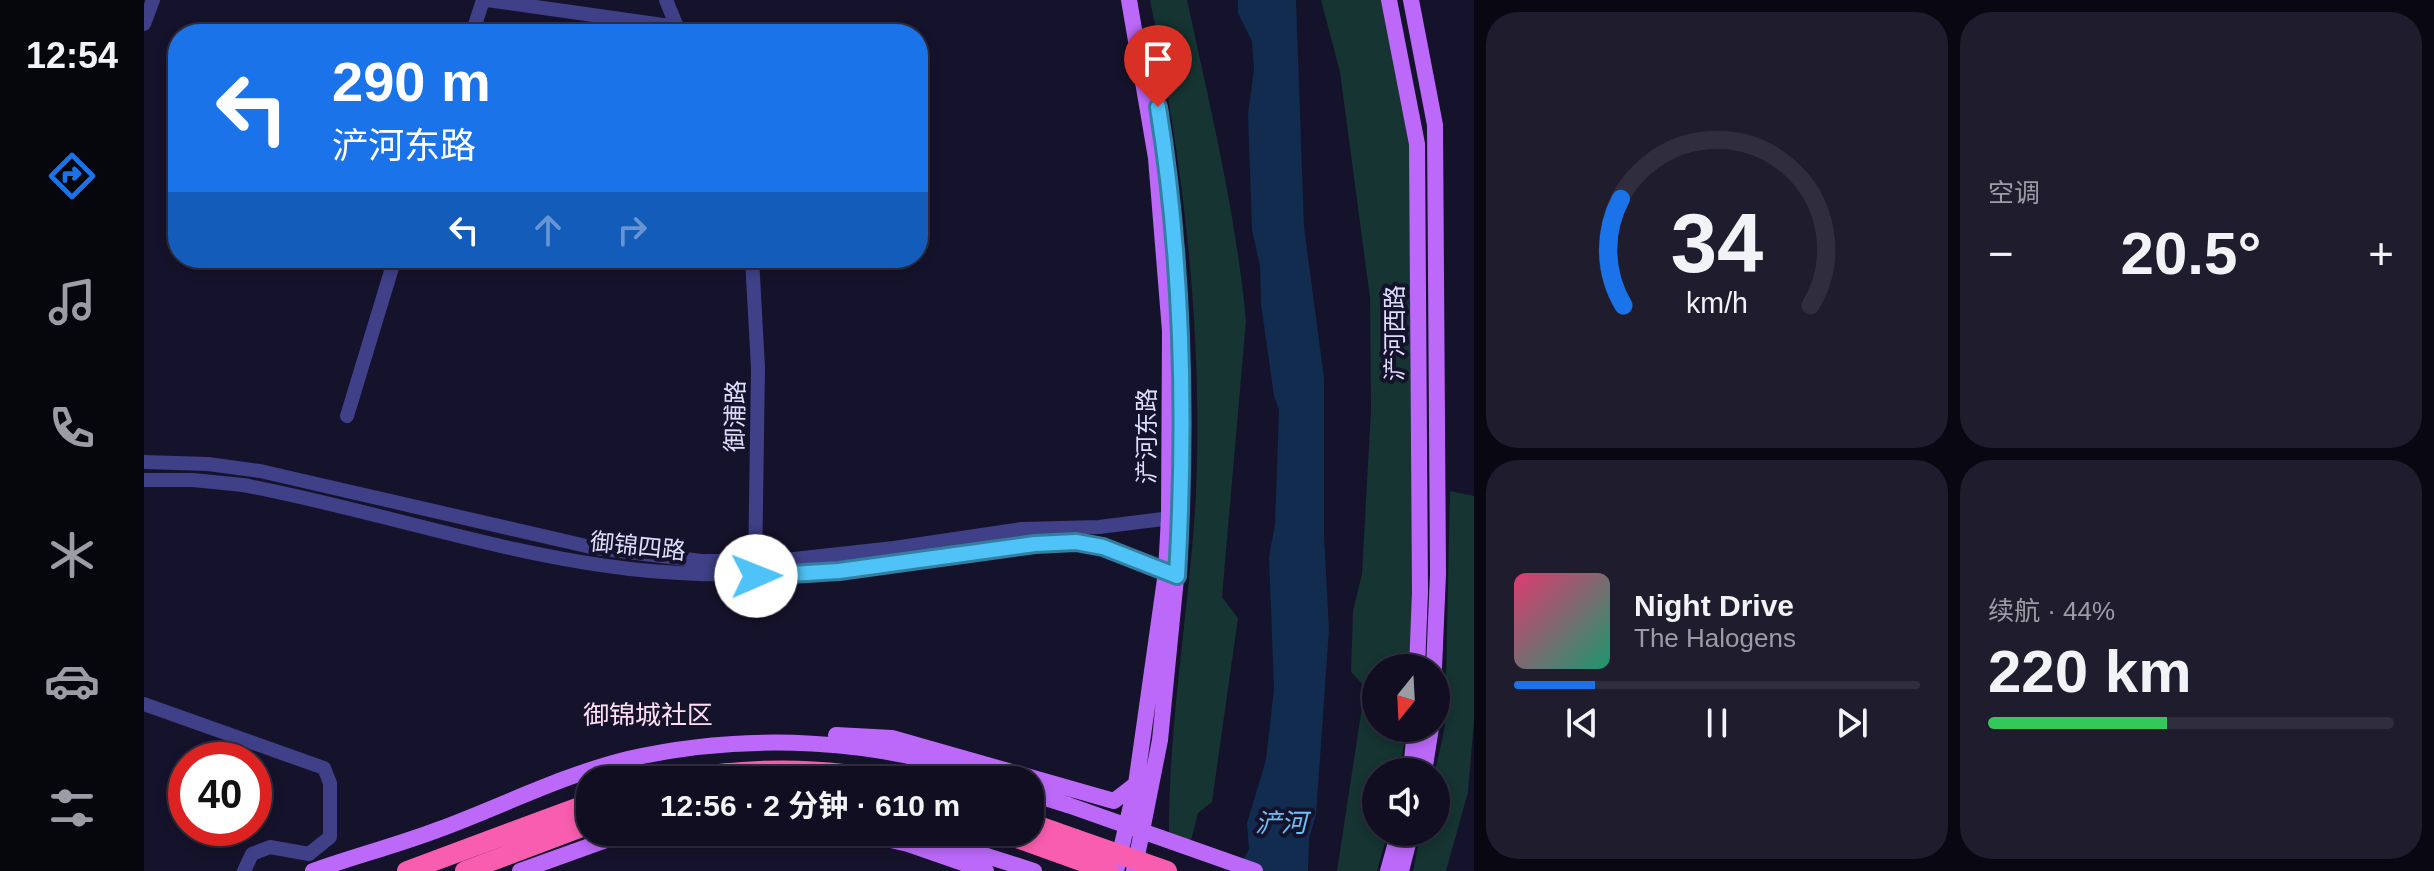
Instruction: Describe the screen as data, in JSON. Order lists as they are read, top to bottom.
{
  "streets": {
    "main road": ["浐河西路", "浐河东路"],
    "street": ["御浦路", "御锦四路"]
  },
  "crossings": [
    ["御浦路", "御锦四路"],
    ["浐河东路", "御锦四路"]
  ],
  "districts": ["御锦城社区"],
  "water": ["浐河"],
  "north": "bottom",
  "page": {
    "tabs": "12:54",
    "tile": [
      "空调",
      ["续航 · 44%", "220 km"]
    ],
    "turn": ["290 m", "浐河东路"],
    "heat": ["−", "20.5°", "+"],
    "song": ["Night Drive", "The Halogens"],
    "limit": "40",
    "trip": "12:56 · 2 分钟 · 610 m",
    "gauge": ["34", "km/h"]
  }
}
